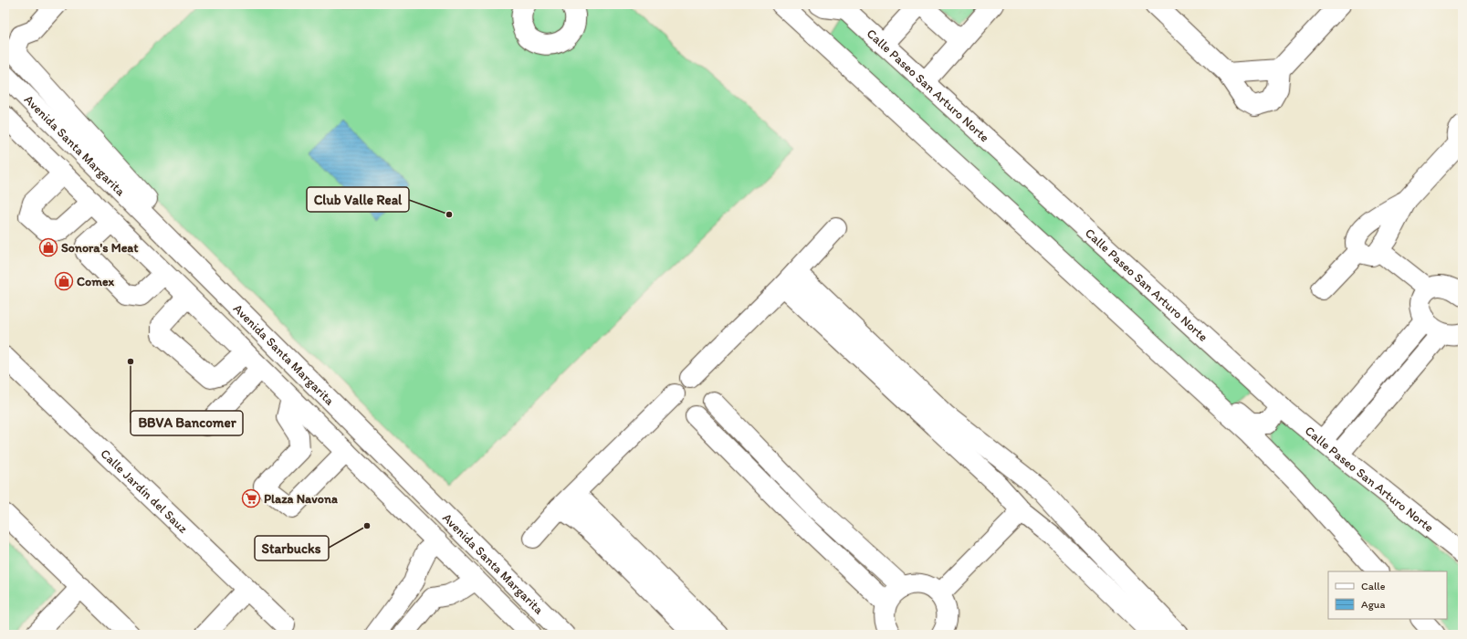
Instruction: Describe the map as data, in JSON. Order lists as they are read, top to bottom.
{
  "streets": {
    "street": ["Calle Paseo San Arturo Norte", "Avenida Santa Margarita", "Calle Jardín del Sauz"]
  },
  "places": {
    "other": ["Club Valle Real", "BBVA Bancomer", "Starbucks"],
    "shop": ["Sonora's Meat", "Comex"],
    "supermarket": ["Plaza Navona"]
  },
  "legend": ["Calle", "Agua"]
}
